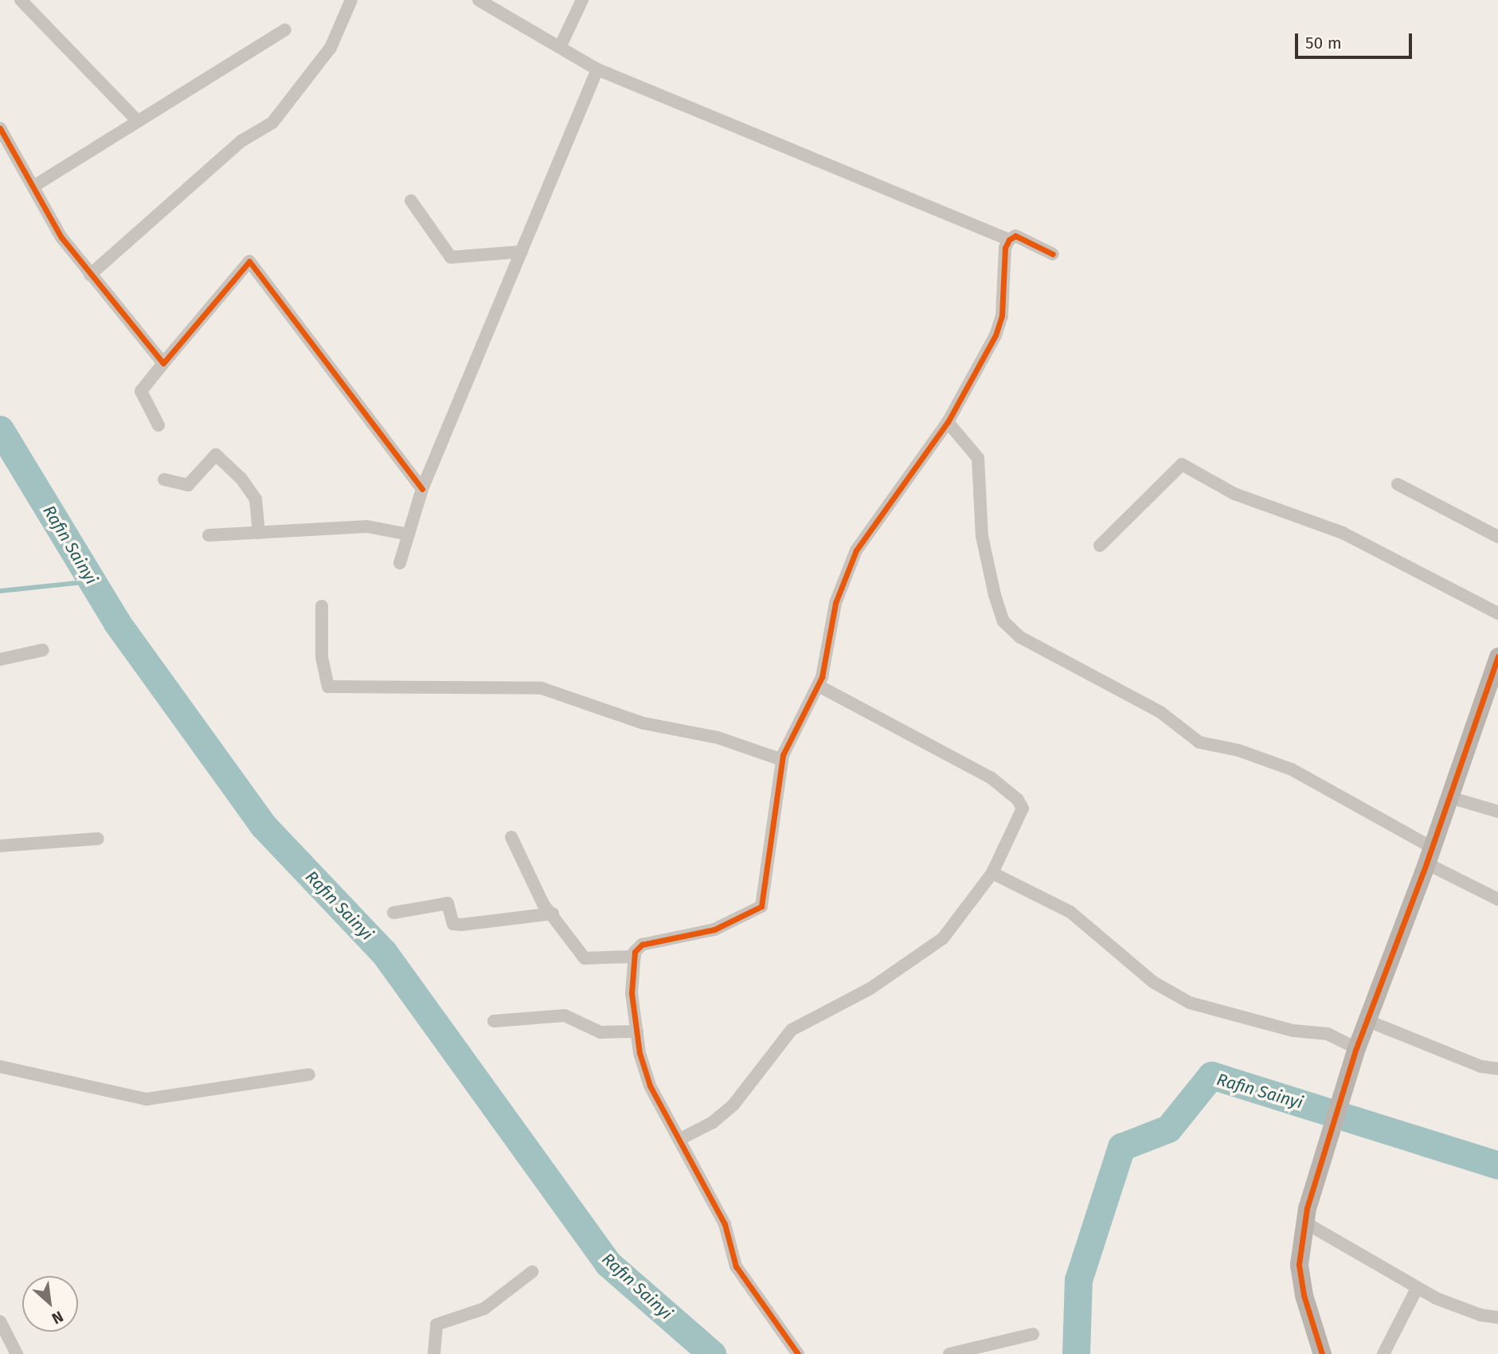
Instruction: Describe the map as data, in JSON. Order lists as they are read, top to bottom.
{
  "water": ["Rafin Sainyi"],
  "scale_bar": "50 m",
  "north": "bottom right"
}
